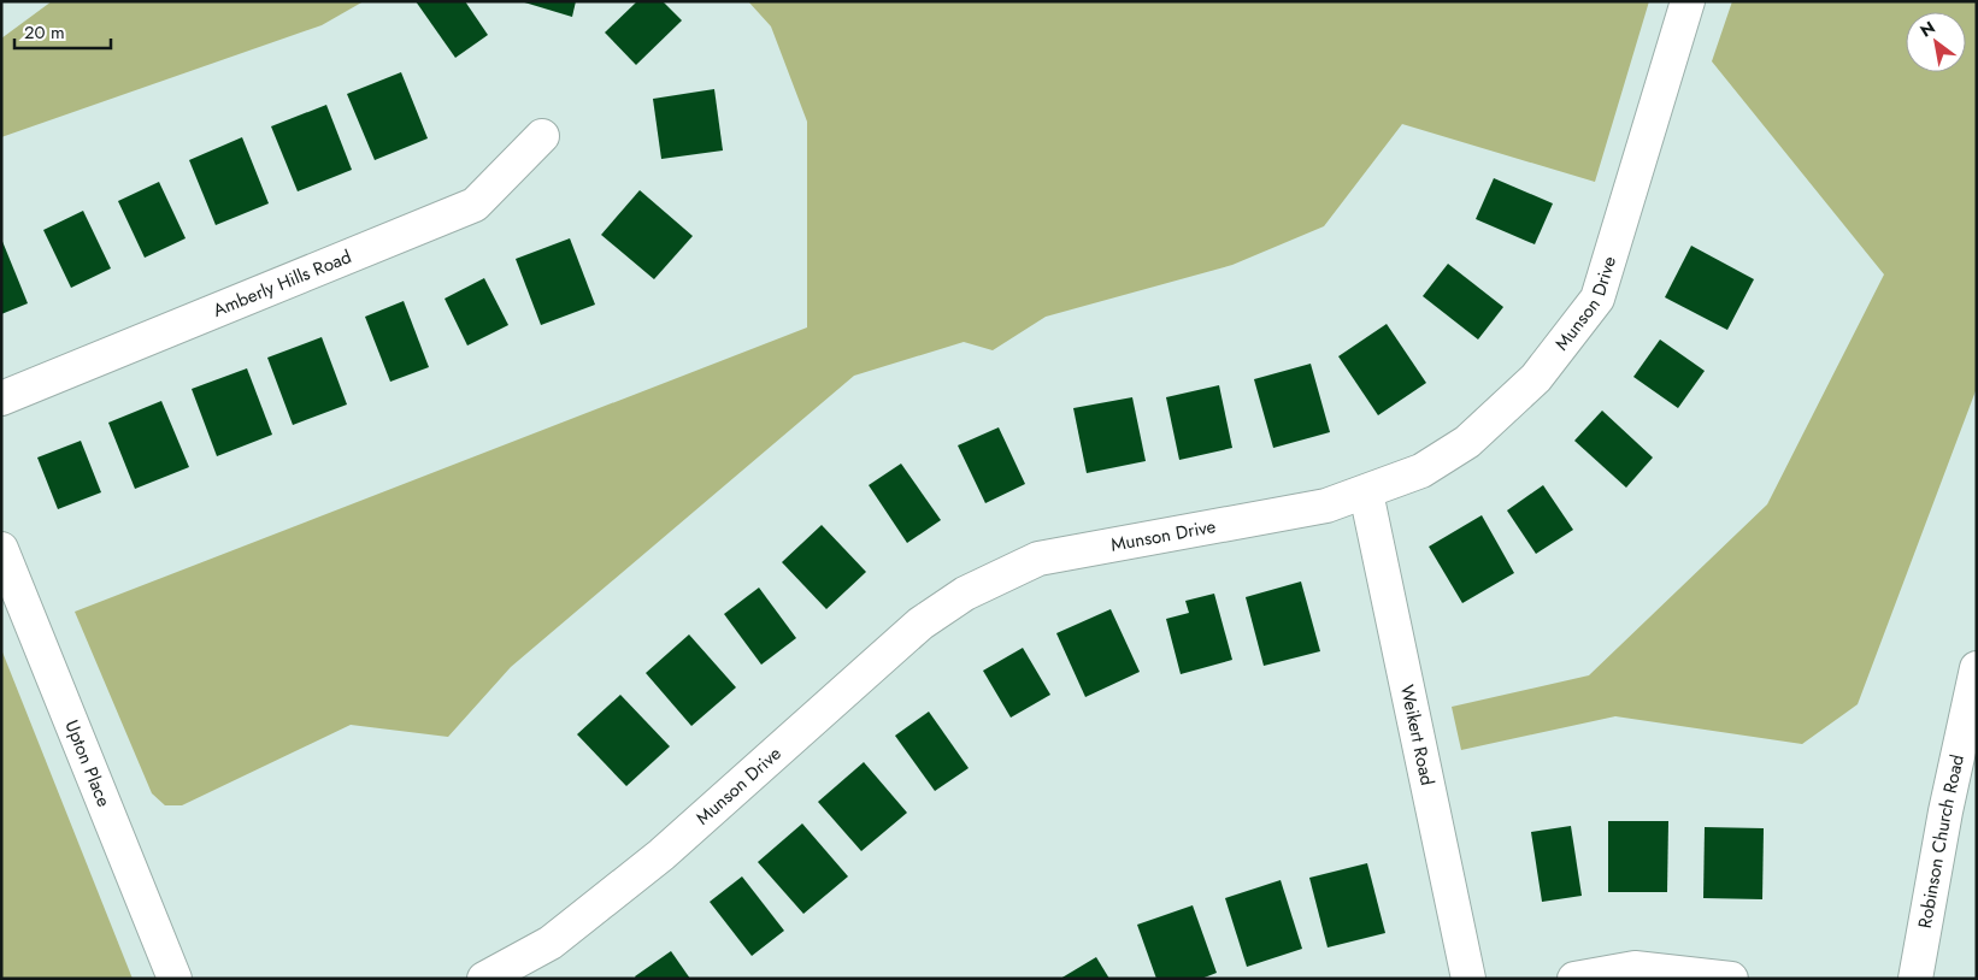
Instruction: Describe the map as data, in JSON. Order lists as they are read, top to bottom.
{
  "streets": {
    "street": [
      "Amberly Hills Road",
      "Munson Drive",
      "Weikert Road",
      "Upton Place",
      "Robinson Church Road"
    ]
  },
  "crossings": [
    ["Munson Drive", "Weikert Road"]
  ],
  "scale_bar": "20 m",
  "north": "top left"
}
